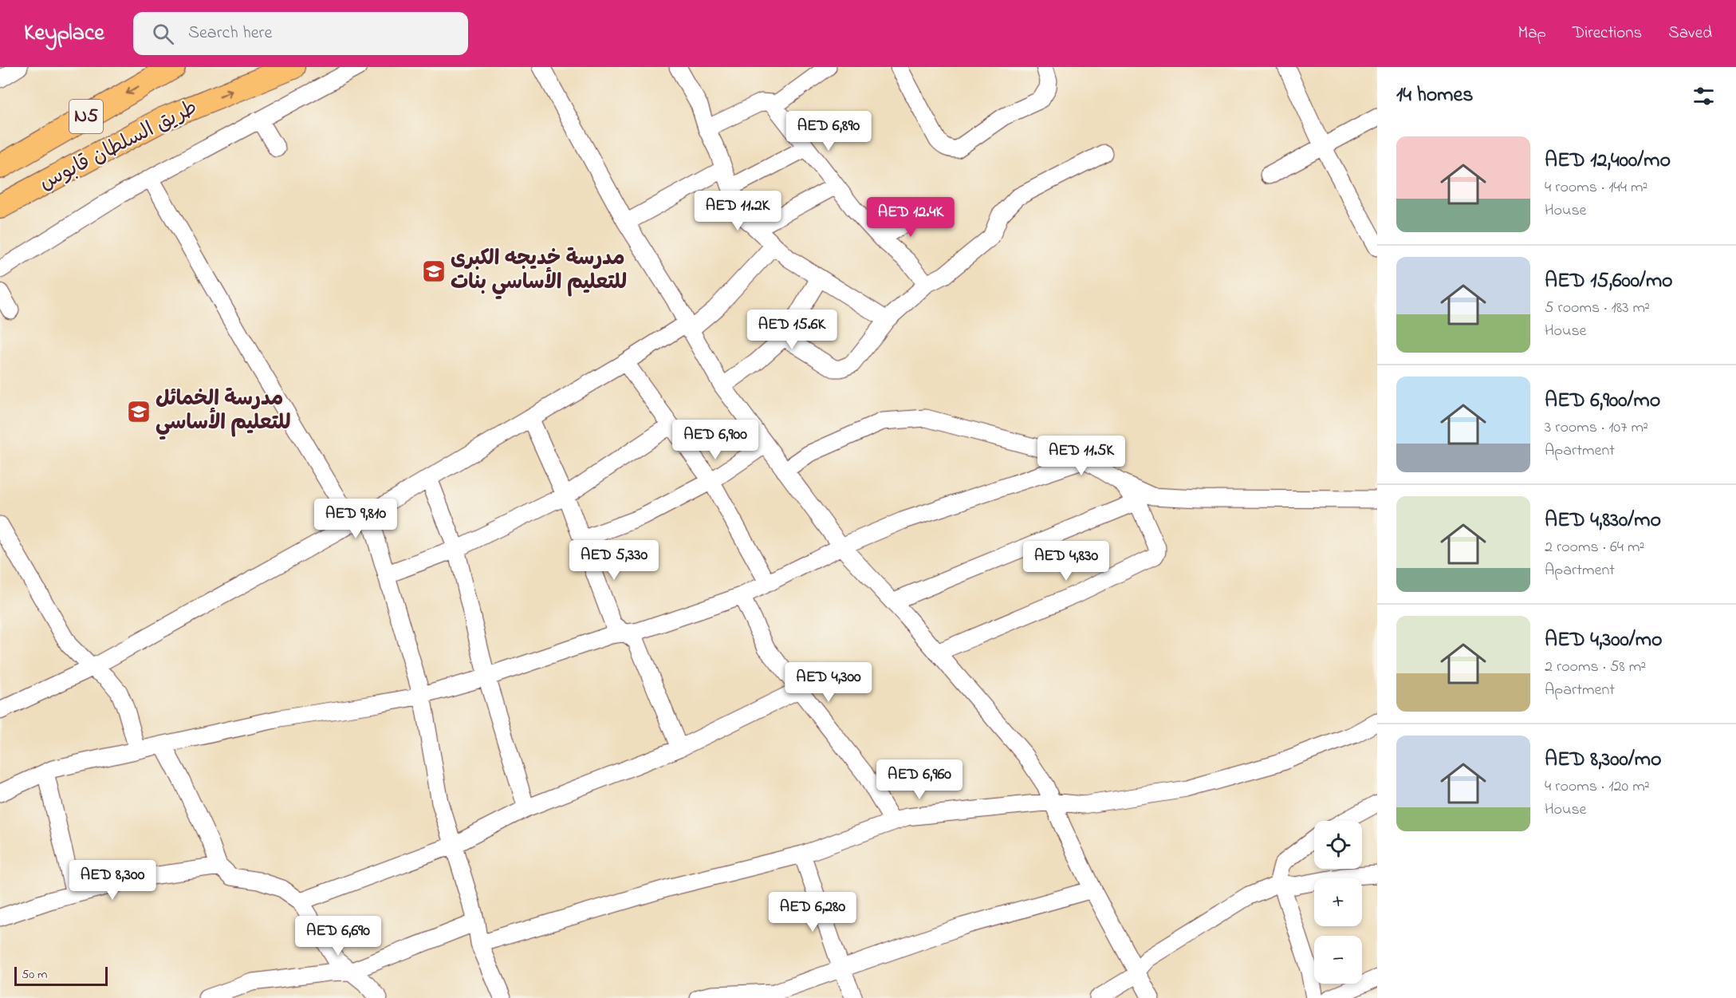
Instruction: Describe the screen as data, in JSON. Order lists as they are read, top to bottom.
{
  "streets": {
    "highway": ["N5", "طريق السلطان قابوس"]
  },
  "places": {
    "school or university": ["مدرسة خديجه الكبرى للتعليم الأساسي بنات", "مدرسة الخمائل للتعليم الأساسي"]
  },
  "scale_bar": "50 m",
  "page": {
    "header": "Keyplace",
    "search": "Search here",
    "nav": ["Map", "Directions", "Saved"],
    "heading": "14 homes",
    "price": [
      "AED 6,890",
      "AED 11.2K",
      "AED 12.4K",
      "AED 15.6K",
      "AED 6,900",
      "AED 11.5K",
      "AED 9,810",
      "AED 5,330",
      "AED 4,830",
      "AED 4,300",
      "AED 6,960",
      "AED 8,300",
      "AED 6,280",
      "AED 6,690"
    ],
    "list": [
      {
        "name": "AED 12,400/mo",
        "note": "4 rooms · 144 m² · House"
      },
      {
        "name": "AED 15,600/mo",
        "note": "5 rooms · 183 m² · House"
      },
      {
        "name": "AED 6,900/mo",
        "note": "3 rooms · 107 m² · Apartment"
      },
      {
        "name": "AED 4,830/mo",
        "note": "2 rooms · 64 m² · Apartment"
      },
      {
        "name": "AED 4,300/mo",
        "note": "2 rooms · 58 m² · Apartment"
      },
      {
        "name": "AED 8,300/mo",
        "note": "4 rooms · 120 m² · House"
      }
    ],
    "map_buttons": ["+", "−"],
    "scale": "50 m"
  }
}
